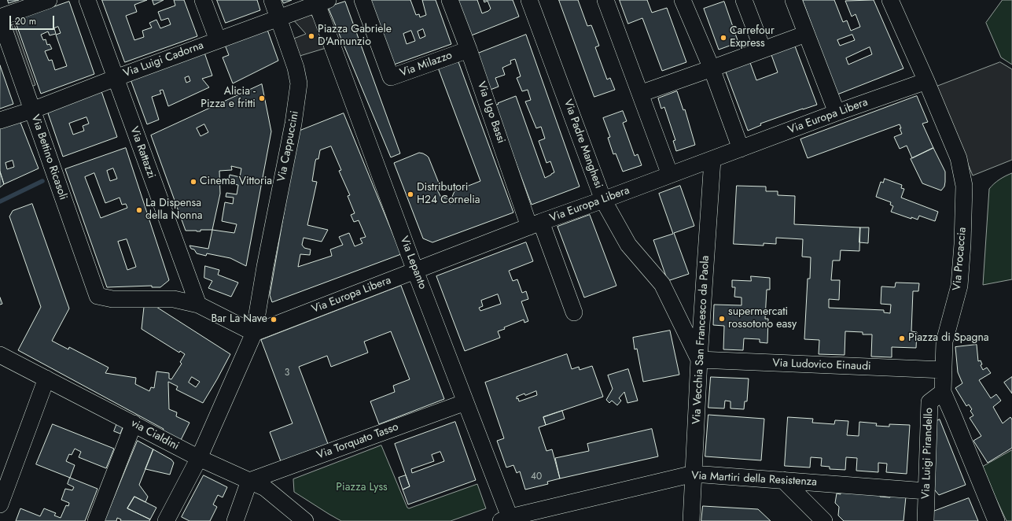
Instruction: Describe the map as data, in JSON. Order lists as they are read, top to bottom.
{
  "streets": {
    "street": [
      "Via Luigi Cadorna",
      "Via Milazzo",
      "Via Ugo Bassi",
      "Via Europa Libera",
      "Via Padre Manghesi",
      "Via Cappuccini",
      "Via Rattazzi",
      "Via Bettino Ricasoli",
      "Via Procaccia",
      "Via Lepanto",
      "Via Vecchia San Francesco da Paola",
      "Via Ludovico Einaudi",
      "via Cialdini",
      "Via Torquato Tasso",
      "Via Luigi Pirandello",
      "Via Martiri della Resistenza"
    ]
  },
  "crossings": [
    ["Via Luigi Cadorna", "Via Cappuccini"],
    ["Via Luigi Cadorna", "Via Rattazzi"],
    ["Via Luigi Cadorna", "Via Bettino Ricasoli"],
    ["Via Luigi Cadorna", "Via Lepanto"],
    ["Via Milazzo", "Via Ugo Bassi"],
    ["Via Ugo Bassi", "Via Europa Libera"],
    ["Via Europa Libera", "Via Padre Manghesi"],
    ["Via Europa Libera", "Via Cappuccini"],
    ["Via Europa Libera", "Via Procaccia"],
    ["Via Europa Libera", "Via Lepanto"],
    ["Via Europa Libera", "Via Vecchia San Francesco da Paola"],
    ["Via Padre Manghesi", "Via Vecchia San Francesco da Paola"],
    ["Via Padre Manghesi", "Via Ludovico Einaudi"],
    ["Via Cappuccini", "via Cialdini"],
    ["Via Rattazzi", "Via Bettino Ricasoli"],
    ["Via Procaccia", "Via Ludovico Einaudi"],
    ["Via Procaccia", "Via Luigi Pirandello"],
    ["Via Lepanto", "Via Torquato Tasso"],
    ["Via Lepanto", "Via Martiri della Resistenza"],
    ["Via Vecchia San Francesco da Paola", "Via Ludovico Einaudi"],
    ["Via Vecchia San Francesco da Paola", "Via Martiri della Resistenza"],
    ["via Cialdini", "Via Torquato Tasso"],
    ["Via Luigi Pirandello", "Via Martiri della Resistenza"]
  ],
  "parks": ["Piazza Lyss"],
  "places": [
    "Piazza Gabriele D'Annunzio",
    "Carrefour Express",
    "Alicia - Pizza e fritti",
    "Cinema Vittoria",
    "Distributori H24 Cornelia",
    "La Dispensa della Nonna",
    "supermercati rossotono easy",
    "Bar La Nave",
    "Piazza di Spagna"
  ],
  "house_numbers": ["3", "40"],
  "scale_bar": "20 m"
}
